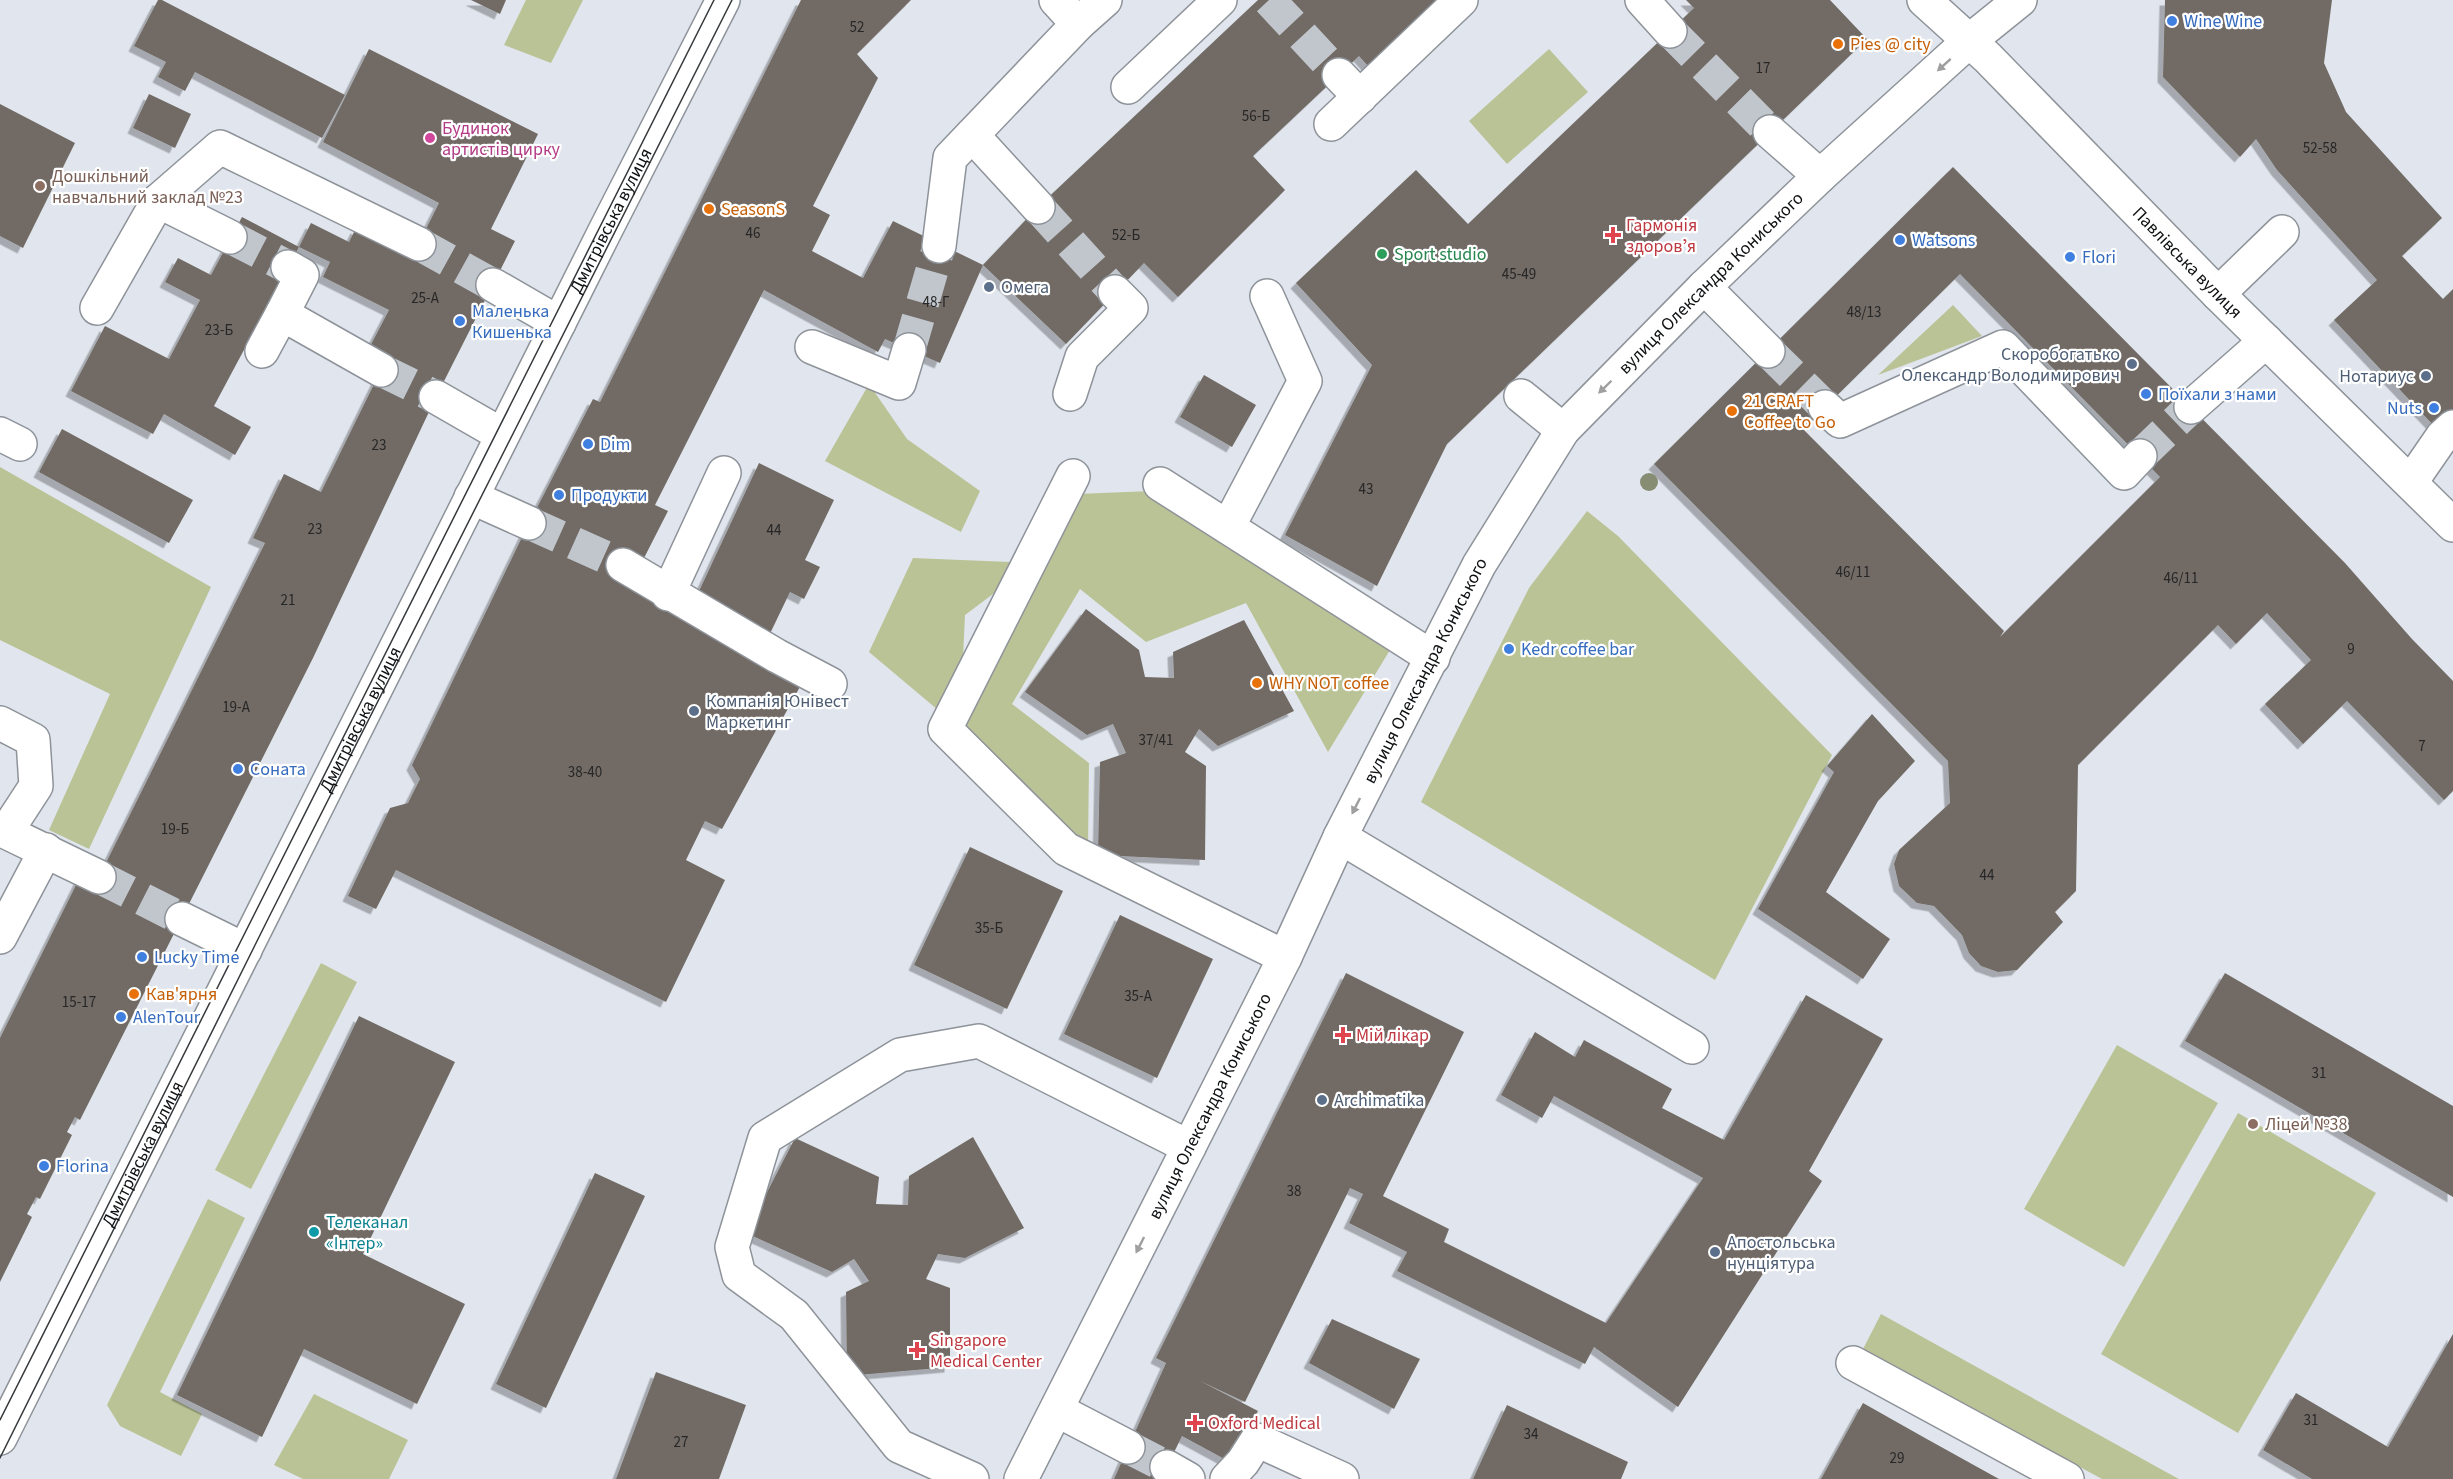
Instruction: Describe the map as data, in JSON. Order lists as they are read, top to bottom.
{
  "streets": {
    "street": ["Дмитрівська вулиця", "Павлівська вулиця", "вулиця Олександра Кониського"]
  },
  "crossings": [
    ["Павлівська вулиця", "вулиця Олександра Кониського"]
  ],
  "one_way": ["вулиця Олександра Кониського"],
  "places": {
    "other": [
      "Wine Wine",
      "Pies @ city",
      "Будинок артистів цирку",
      "Дошкільний навчальний заклад №23",
      "SeasonS",
      "Watsons",
      "Sport studio",
      "Flori",
      "Омега",
      "Маленька Кишенька",
      "Скоробогатько Олександр Володимирович",
      "Нотариус",
      "Поїхали з нами",
      "Nuts",
      "21 CRAFT Coffee to Go",
      "Dim",
      "Продукти",
      "Kedr coffee bar",
      "WHY NOT coffee",
      "Компанія Юнівест Маркетинг",
      "Соната",
      "Lucky Time",
      "Кав'ярня",
      "AlenTour",
      "Archimatika",
      "Ліцей №38",
      "Florina",
      "Телеканал «Інтер»",
      "Апостольська нунціятура"
    ],
    "health": [
      "Гармонія здоровʼя",
      "Мій лікар",
      "Singapore Medical Center",
      "Oxford Medical"
    ]
  },
  "house_numbers": [
    "52",
    "17",
    "56-Б",
    "52-58",
    "46",
    "52-Б",
    "45-49",
    "25-А",
    "48-Г",
    "48/13",
    "23-Б",
    "23",
    "43",
    "23",
    "44",
    "46/11",
    "46/11",
    "21",
    "9",
    "19-А",
    "37/41",
    "7",
    "38-40",
    "19-Б",
    "44",
    "35-Б",
    "35-А",
    "15-17",
    "31",
    "38",
    "31",
    "34",
    "27",
    "29"
  ]
}
